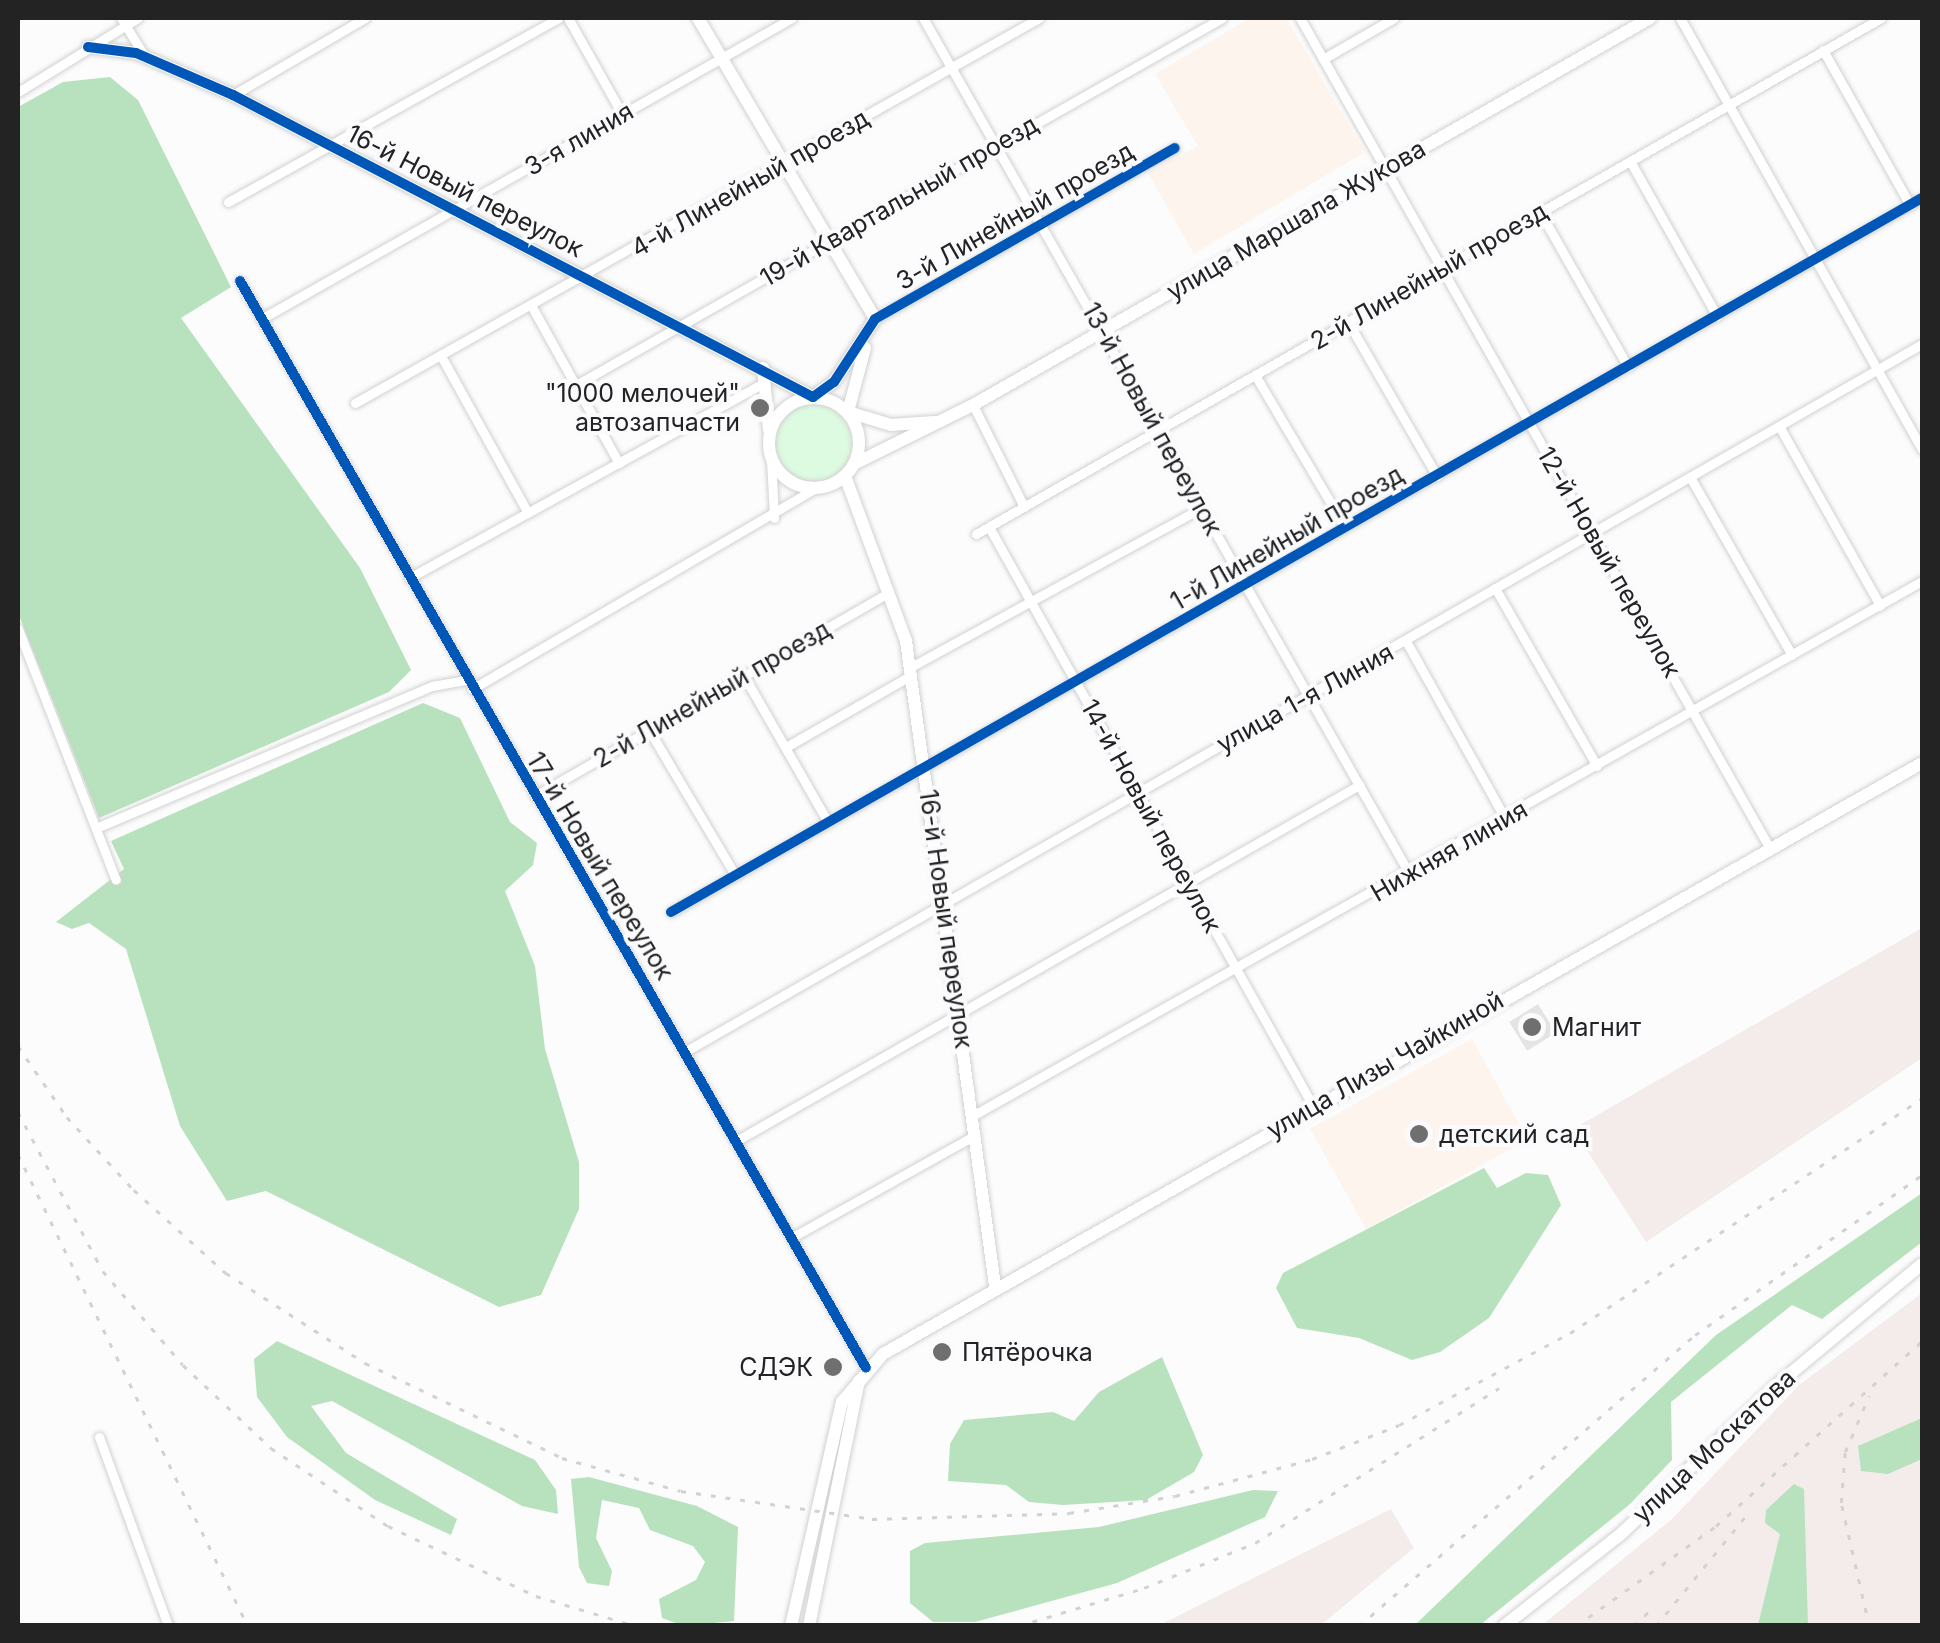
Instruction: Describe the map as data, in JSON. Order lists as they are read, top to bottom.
{
  "streets": {
    "main road": [
      "16-й Новый переулок",
      "улица Маршала Жукова",
      "улица Лизы Чайкиной",
      "улица Москатова"
    ],
    "street": [
      "3-я линия",
      "4-й Линейный проезд",
      "19-й Квартальный проезд",
      "3-й Линейный проезд",
      "2-й Линейный проезд",
      "13-й Новый переулок",
      "1-й Линейный проезд",
      "12-й Новый переулок",
      "улица 1-я Линия",
      "14-й Новый переулок",
      "Нижняя линия",
      "17-й Новый переулок"
    ]
  },
  "crossings": [
    ["3-я линия", "16-й Новый переулок"],
    ["3-я линия", "17-й Новый переулок"],
    ["4-й Линейный проезд", "16-й Новый переулок"],
    ["4-й Линейный проезд", "13-й Новый переулок"],
    ["16-й Новый переулок", "19-й Квартальный проезд"],
    ["16-й Новый переулок", "улица Маршала Жукова"],
    ["16-й Новый переулок", "2-й Линейный проезд"],
    ["16-й Новый переулок", "1-й Линейный проезд"],
    ["16-й Новый переулок", "улица 1-я Линия"],
    ["16-й Новый переулок", "Нижняя линия"],
    ["16-й Новый переулок", "улица Лизы Чайкиной"],
    ["19-й Квартальный проезд", "13-й Новый переулок"],
    ["3-й Линейный проезд", "13-й Новый переулок"],
    ["улица Маршала Жукова", "13-й Новый переулок"],
    ["улица Маршала Жукова", "12-й Новый переулок"],
    ["2-й Линейный проезд", "13-й Новый переулок"],
    ["2-й Линейный проезд", "12-й Новый переулок"],
    ["2-й Линейный проезд", "14-й Новый переулок"],
    ["2-й Линейный проезд", "17-й Новый переулок"],
    ["13-й Новый переулок", "1-й Линейный проезд"],
    ["13-й Новый переулок", "улица 1-я Линия"],
    ["13-й Новый переулок", "Нижняя линия"],
    ["1-й Линейный проезд", "12-й Новый переулок"],
    ["1-й Линейный проезд", "14-й Новый переулок"],
    ["12-й Новый переулок", "улица 1-я Линия"],
    ["12-й Новый переулок", "Нижняя линия"],
    ["12-й Новый переулок", "улица Лизы Чайкиной"],
    ["улица 1-я Линия", "14-й Новый переулок"],
    ["улица 1-я Линия", "17-й Новый переулок"],
    ["14-й Новый переулок", "Нижняя линия"],
    ["14-й Новый переулок", "улица Лизы Чайкиной"],
    ["17-й Новый переулок", "улица Лизы Чайкиной"]
  ],
  "places": [
    "\"1000 мелочей\" автозапчасти",
    "Магнит",
    "детский сад",
    "Пятёрочка",
    "СДЭК"
  ]
}
